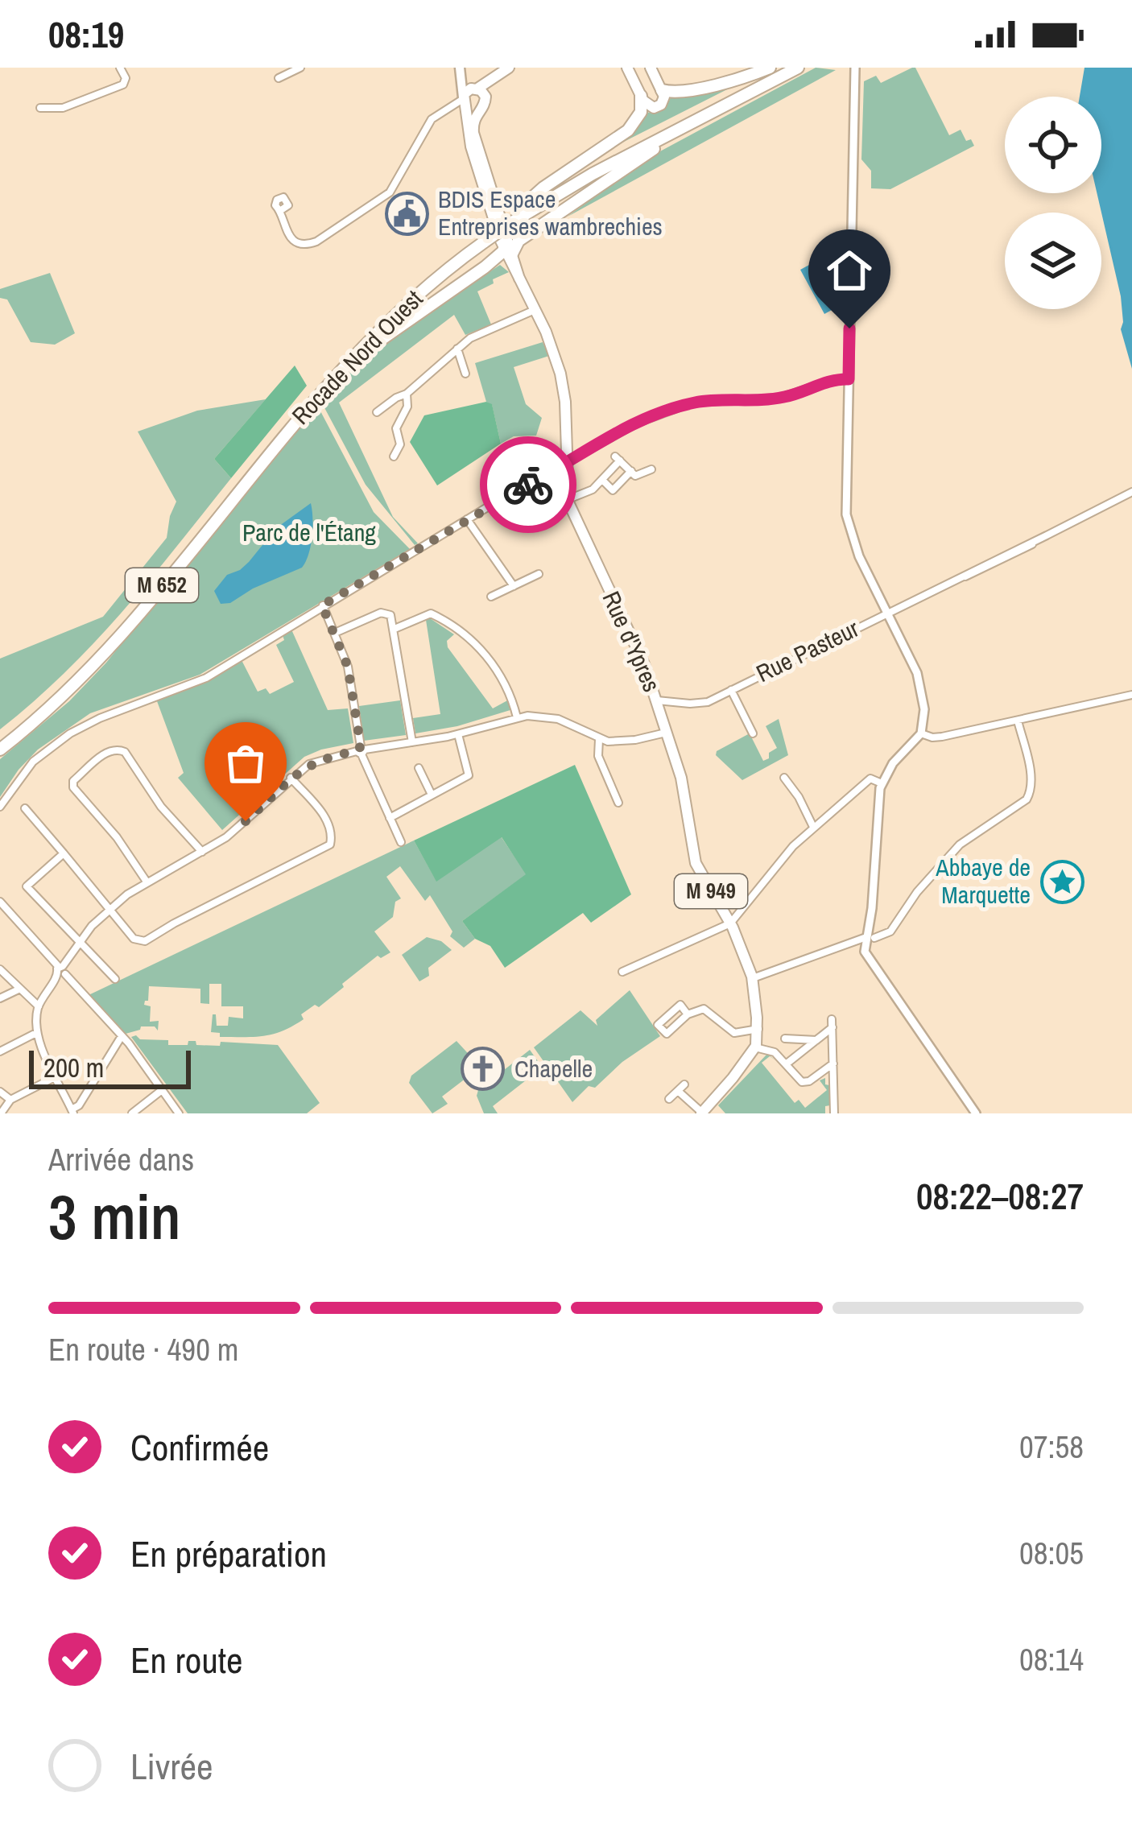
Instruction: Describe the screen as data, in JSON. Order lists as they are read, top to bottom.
{
  "streets": {
    "highway": ["Rocade Nord Ouest", "M 652"],
    "main road": ["Rue d'Ypres", "M 949"],
    "street": ["Rue Pasteur"]
  },
  "crossings": [
    ["Rue d'Ypres", "Rue Pasteur"],
    ["Rue d'Ypres", "M 949"]
  ],
  "parks": ["Parc de l'Étang"],
  "places": {
    "public building": ["BDIS Espace Entreprises wambrechies"],
    "place": ["Abbaye de Marquette"],
    "church": ["Chapelle"]
  },
  "scale_bar": "200 m",
  "page": {
    "status": "08:19",
    "scale": "200 m",
    "heading": ["3 min", "Arrivée dans", "08:22–08:27"],
    "bar": "En route · 490 m",
    "list": [
      ["Confirmée", "07:58"],
      ["En préparation", "08:05"],
      ["En route", "08:14"],
      "Livrée"
    ]
  }
}
